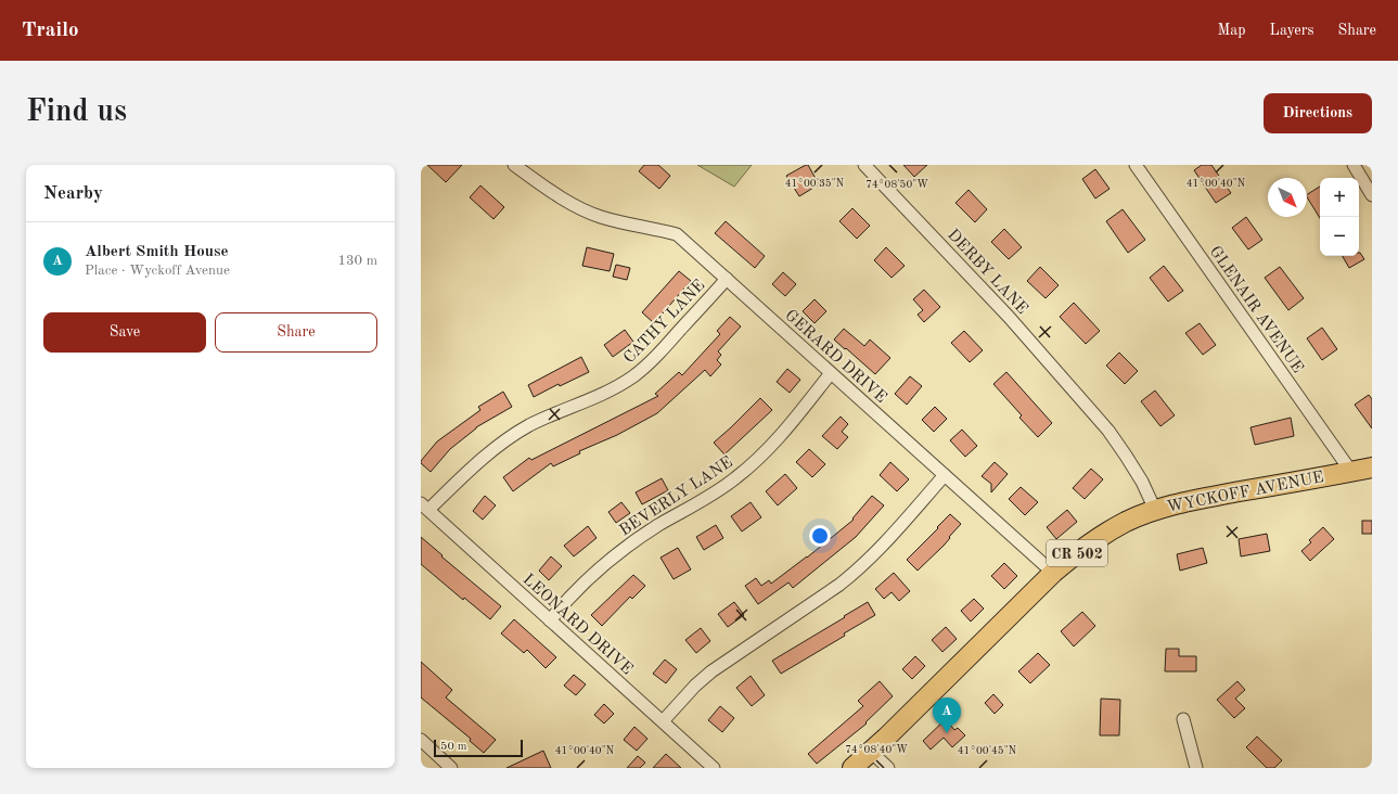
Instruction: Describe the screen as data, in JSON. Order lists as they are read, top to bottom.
{
  "streets": {
    "main road": ["WYCKOFF AVENUE", "CR 502"],
    "street": [
      "DERBY LANE",
      "GLENAIR AVENUE",
      "CATHY LANE",
      "GERARD DRIVE",
      "BEVERLY LANE",
      "LEONARD DRIVE"
    ]
  },
  "crossings": [
    ["DERBY LANE", "WYCKOFF AVENUE"],
    ["GLENAIR AVENUE", "WYCKOFF AVENUE"],
    ["CATHY LANE", "GERARD DRIVE"],
    ["CATHY LANE", "LEONARD DRIVE"],
    ["GERARD DRIVE", "WYCKOFF AVENUE"],
    ["GERARD DRIVE", "BEVERLY LANE"],
    ["BEVERLY LANE", "LEONARD DRIVE"]
  ],
  "scale_bar": "50 m",
  "north": "bottom right",
  "page": {
    "header": "Trailo",
    "nav": ["Map", "Layers", "Share"],
    "buttons": [
      "Directions",
      ["Save", "Share"]
    ],
    "title": "Find us",
    "heading": "Nearby",
    "map_buttons": ["+", "−"],
    "list": [
      {
        "mark": "A",
        "name": "Albert Smith House",
        "note": "Place · Wyckoff Avenue",
        "value": "130 m"
      }
    ],
    "pins": "A",
    "scale": "50 m"
  },
  "coordinates": [
    "41°00'35\"N",
    "41°00'40\"N",
    "74°08'50\"W",
    "74°08'40\"W",
    "41°00'45\"N"
  ]
}
